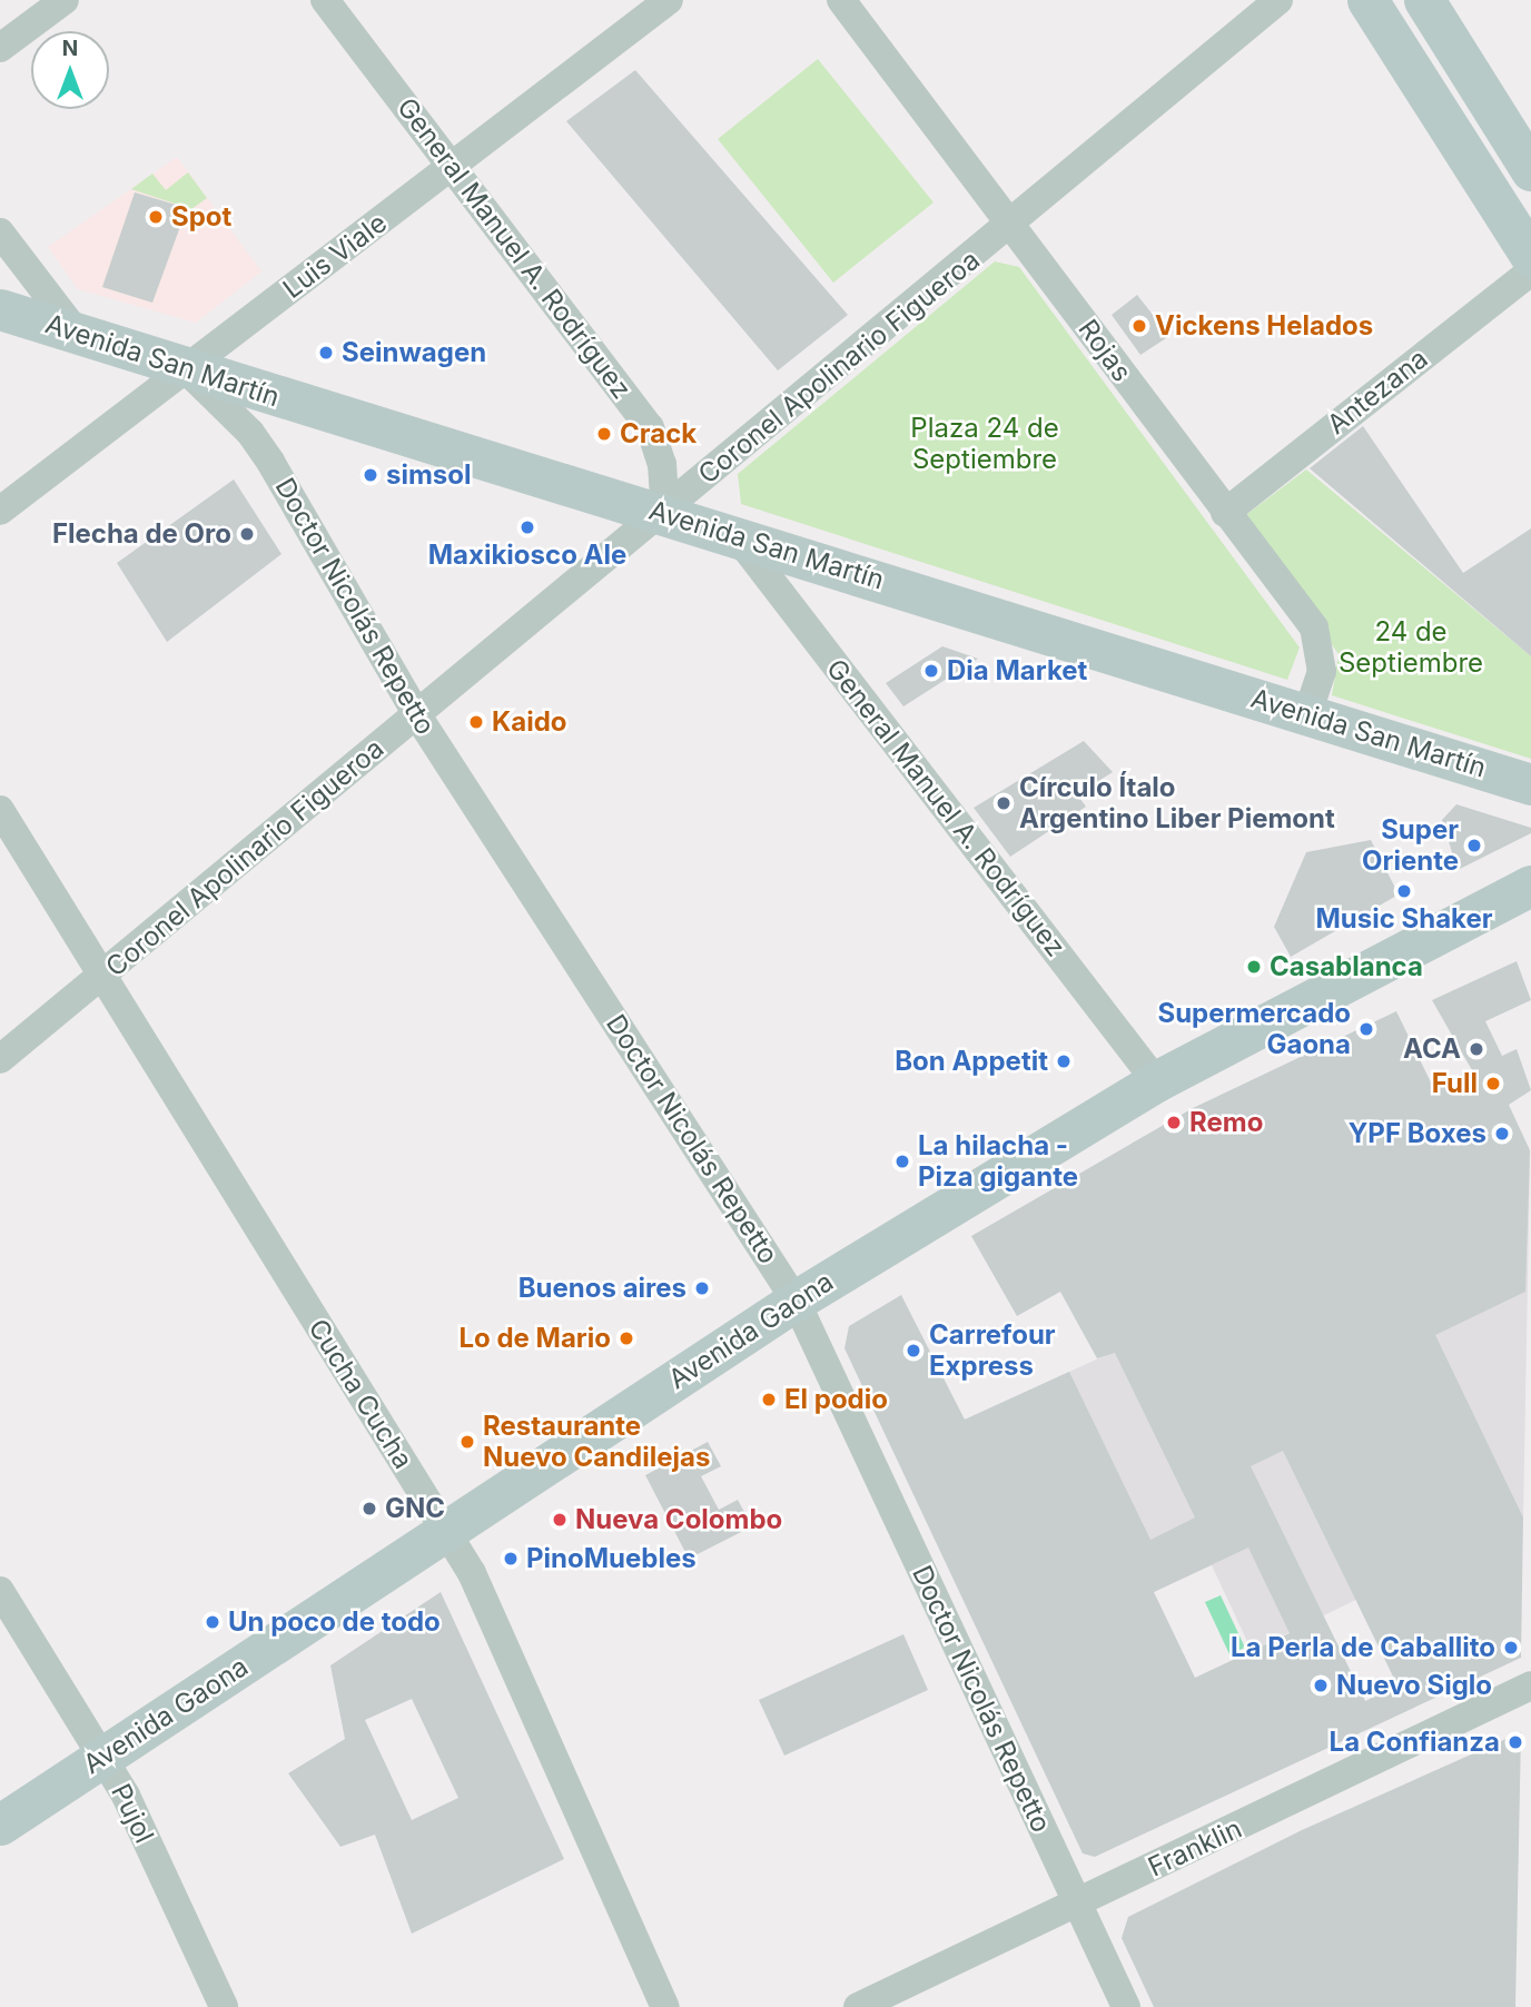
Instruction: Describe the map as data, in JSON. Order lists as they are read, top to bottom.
{
  "streets": {
    "main road": ["Avenida San Martín", "Avenida Gaona"],
    "street": [
      "General Manuel A. Rodríguez",
      "Luis Viale",
      "Rojas",
      "Coronel Apolinario Figueroa",
      "Antezana",
      "Doctor Nicolás Repetto",
      "Cucha Cucha",
      "Pujol",
      "Franklin"
    ]
  },
  "crossings": [
    ["General Manuel A. Rodríguez", "Luis Viale"],
    ["General Manuel A. Rodríguez", "Avenida San Martín"],
    ["General Manuel A. Rodríguez", "Coronel Apolinario Figueroa"],
    ["General Manuel A. Rodríguez", "Avenida Gaona"],
    ["Luis Viale", "Avenida San Martín"],
    ["Luis Viale", "Doctor Nicolás Repetto"],
    ["Rojas", "Avenida San Martín"],
    ["Rojas", "Coronel Apolinario Figueroa"],
    ["Rojas", "Antezana"],
    ["Avenida San Martín", "Coronel Apolinario Figueroa"],
    ["Avenida San Martín", "Doctor Nicolás Repetto"],
    ["Coronel Apolinario Figueroa", "Doctor Nicolás Repetto"],
    ["Coronel Apolinario Figueroa", "Cucha Cucha"],
    ["Doctor Nicolás Repetto", "Avenida Gaona"],
    ["Doctor Nicolás Repetto", "Franklin"],
    ["Avenida Gaona", "Cucha Cucha"],
    ["Avenida Gaona", "Pujol"]
  ],
  "parks": ["Plaza 24 de Septiembre", "24 de Septiembre"],
  "places": [
    "Spot",
    "Vickens Helados",
    "Seinwagen",
    "Crack",
    "simsol",
    "Maxikiosco Ale",
    "Flecha de Oro",
    "Dia Market",
    "Kaido",
    "Círculo Ítalo Argentino Liber Piemont",
    "Super Oriente",
    "Music Shaker",
    "Casablanca",
    "Supermercado Gaona",
    "ACA",
    "Bon Appetit",
    "Full",
    "Remo",
    "YPF Boxes",
    "La hilacha - Piza gigante",
    "Buenos aires",
    "Lo de Mario",
    "Carrefour Express",
    "El podio",
    "Restaurante Nuevo Candilejas",
    "GNC",
    "Nueva Colombo",
    "PinoMuebles",
    "Un poco de todo",
    "La Perla de Caballito",
    "Nuevo Siglo",
    "La Confianza"
  ],
  "north": "top"
}
